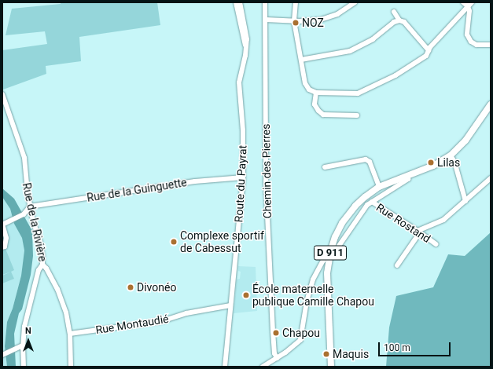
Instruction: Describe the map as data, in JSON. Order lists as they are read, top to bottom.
{
  "streets": {
    "main road": ["D 911"],
    "street": [
      "Chemin des Pierres",
      "Route du Payrat",
      "Rue de la Guinguette",
      "Rue de la Rivière",
      "Rue Rostand",
      "Rue Montaudié"
    ]
  },
  "crossings": [
    ["Route du Payrat", "Rue de la Guinguette"],
    ["Route du Payrat", "Rue Montaudié"],
    ["Rue de la Guinguette", "Rue de la Rivière"],
    ["Rue de la Rivière", "Rue Montaudié"]
  ],
  "places": [
    "NOZ",
    "Lilas",
    "Complexe sportif de Cabessut",
    "Divonéo",
    "École maternelle publique Camille Chapou",
    "Chapou",
    "Maquis"
  ],
  "scale_bar": "100 m",
  "north": "top"
}
